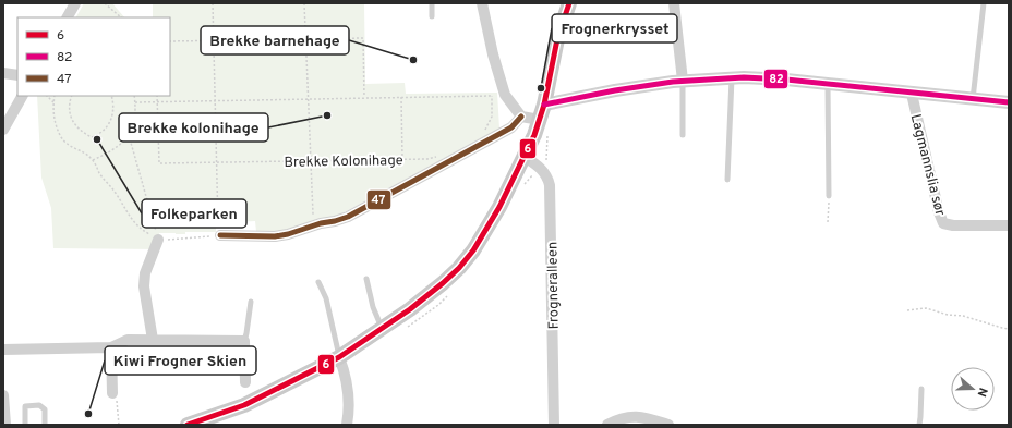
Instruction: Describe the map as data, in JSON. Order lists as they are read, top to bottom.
{
  "streets": {
    "street": ["Lagmannslia sør", "Frogneralleen"],
    "path": ["Brekke Kolonihage"]
  },
  "places": [
    "Brekke barnehage",
    "Frognerkrysset",
    "Brekke kolonihage",
    "Folkeparken",
    "Kiwi Frogner Skien"
  ],
  "lines": ["transit line 6", "transit line 82", "transit line 47"],
  "legend": ["6", "82", "47"],
  "north": "right"
}
